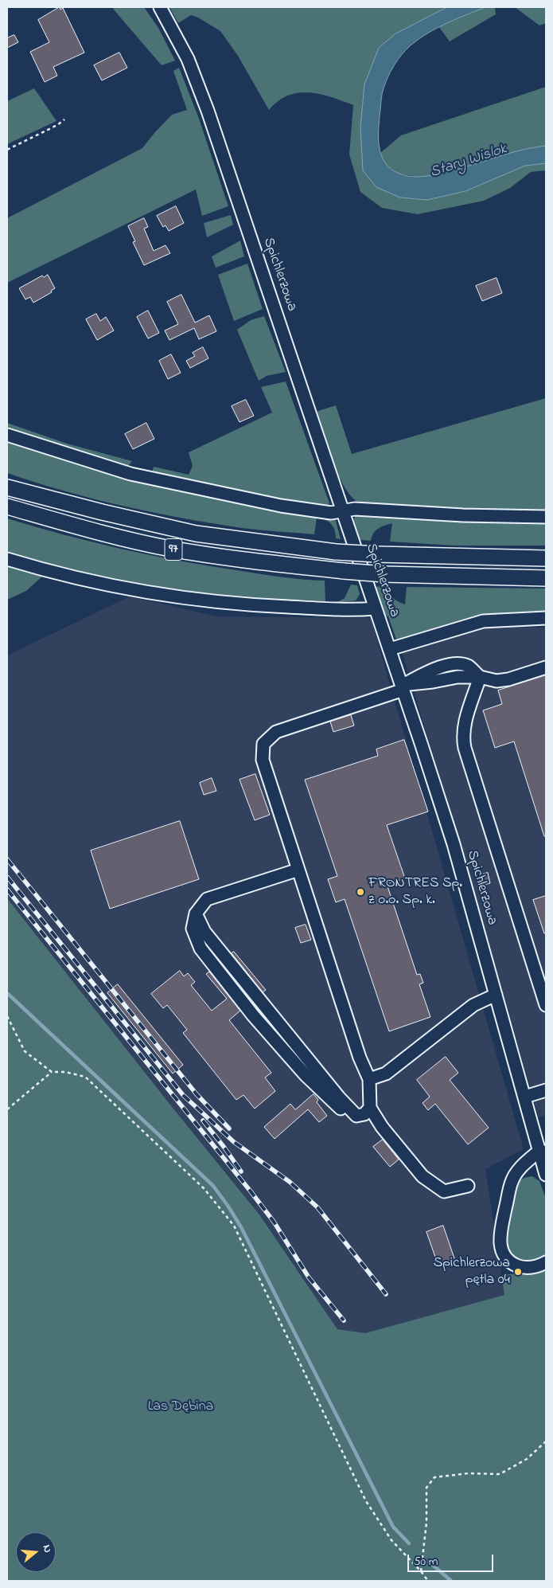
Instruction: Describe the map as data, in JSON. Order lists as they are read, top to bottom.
{
  "streets": {
    "main road": ["97"],
    "street": ["Spichlerzowa"]
  },
  "water": ["Stary Wislok"],
  "parks": ["Las Dębina"],
  "places": ["FRONTRES Sp. z o.o. Sp. k.", "Spichlerzowa pętla 04"],
  "scale_bar": "50 m",
  "north": "right"
}
